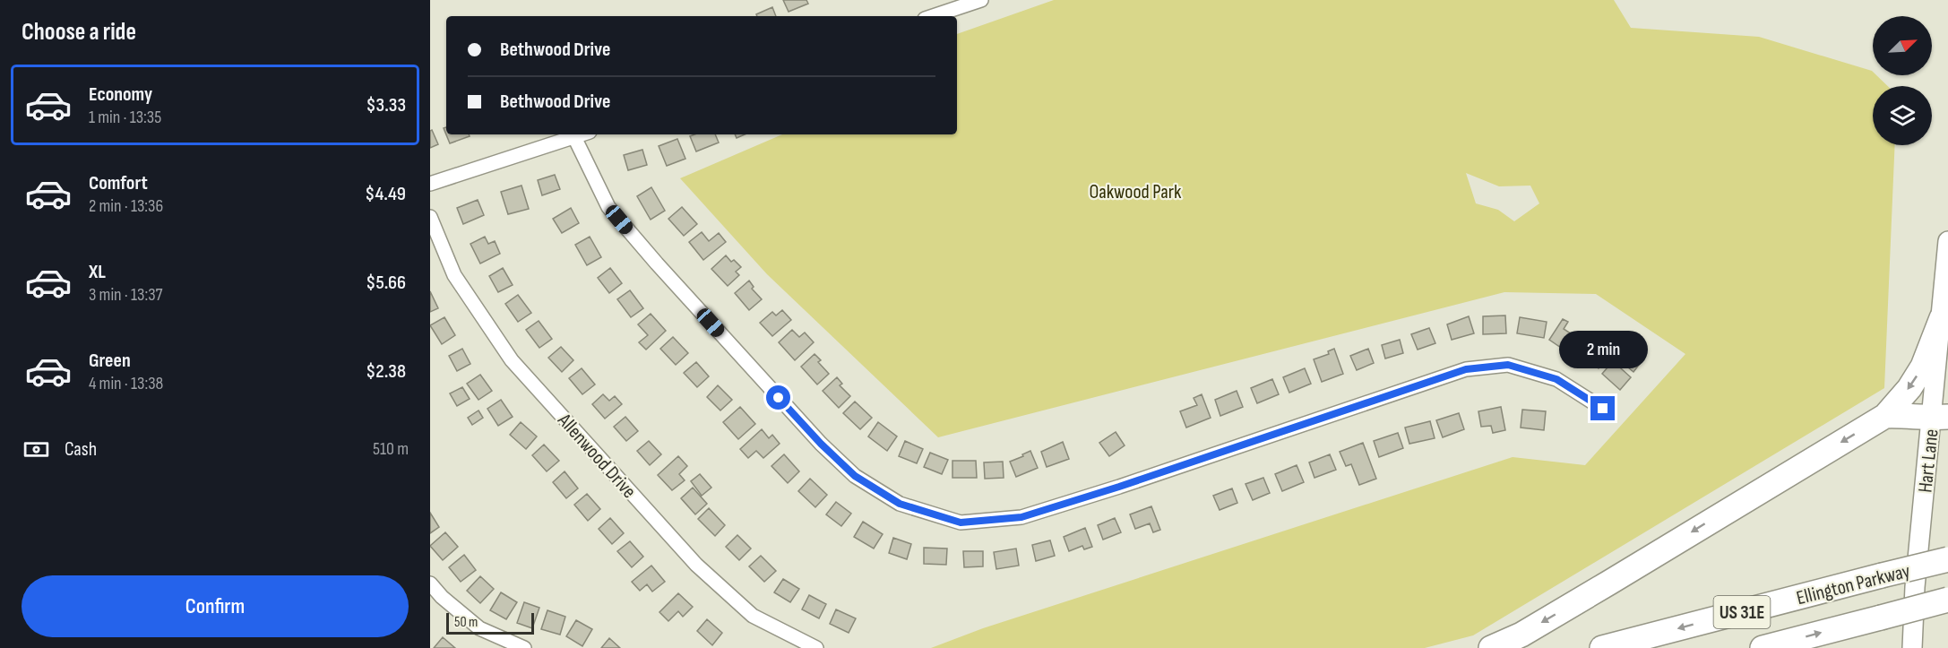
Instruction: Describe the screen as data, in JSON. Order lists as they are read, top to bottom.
{
  "streets": {
    "highway": ["Ellington Parkway", "US 31E"],
    "main road": ["Hart Lane"],
    "street": ["Allenwood Drive"]
  },
  "parks": ["Oakwood Park"],
  "scale_bar": "50 m",
  "north": "top right",
  "page": {
    "heading": "Choose a ride",
    "banner": ["Bethwood Drive", "Bethwood Drive"],
    "list": [
      {
        "name": "Economy",
        "note": "1 min · 13:35",
        "value": "$3.33"
      },
      {
        "name": "Comfort",
        "note": "2 min · 13:36",
        "value": "$4.49"
      },
      {
        "name": "XL",
        "note": "3 min · 13:37",
        "value": "$5.66"
      },
      {
        "name": "Green",
        "note": "4 min · 13:38",
        "value": "$2.38"
      }
    ],
    "bubble": "2 min",
    "pay": ["Cash", "510 m"],
    "buttons": "Confirm",
    "scale": "50 m"
  }
}
